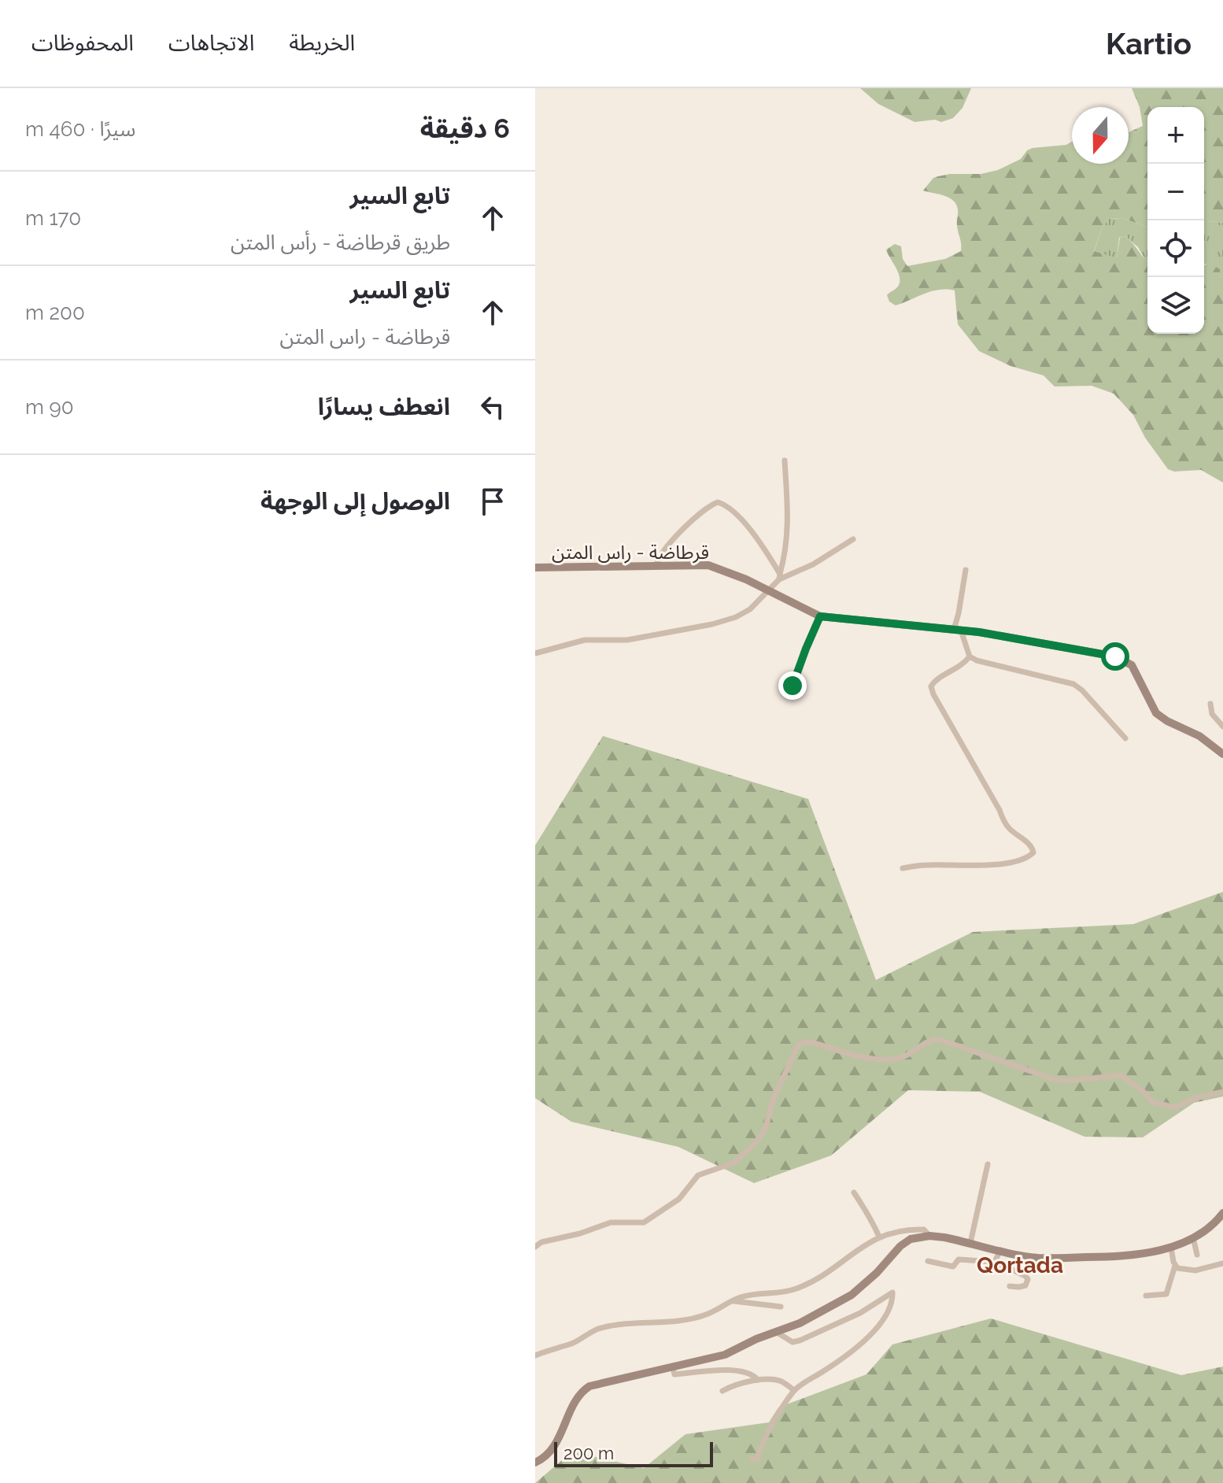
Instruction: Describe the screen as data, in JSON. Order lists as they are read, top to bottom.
{
  "streets": {
    "main road": ["قرطاضة - راس المتن"]
  },
  "districts": ["Qortada"],
  "scale_bar": "200 m",
  "north": "bottom",
  "page": {
    "header": "Kartio",
    "nav": ["الخريطة", "الاتجاهات", "المحفوظات"],
    "heading": ["6 دقيقة", "سيرًا · 460 m"],
    "map_buttons": ["+", "−"],
    "list": [
      ["تابع السير", "طريق قرطاضة - رأس المتن", "170 m"],
      ["تابع السير", "قرطاضة - راس المتن", "200 m"],
      ["انعطف يسارًا", "90 m"],
      "الوصول إلى الوجهة"
    ],
    "scale": "200 m"
  }
}
